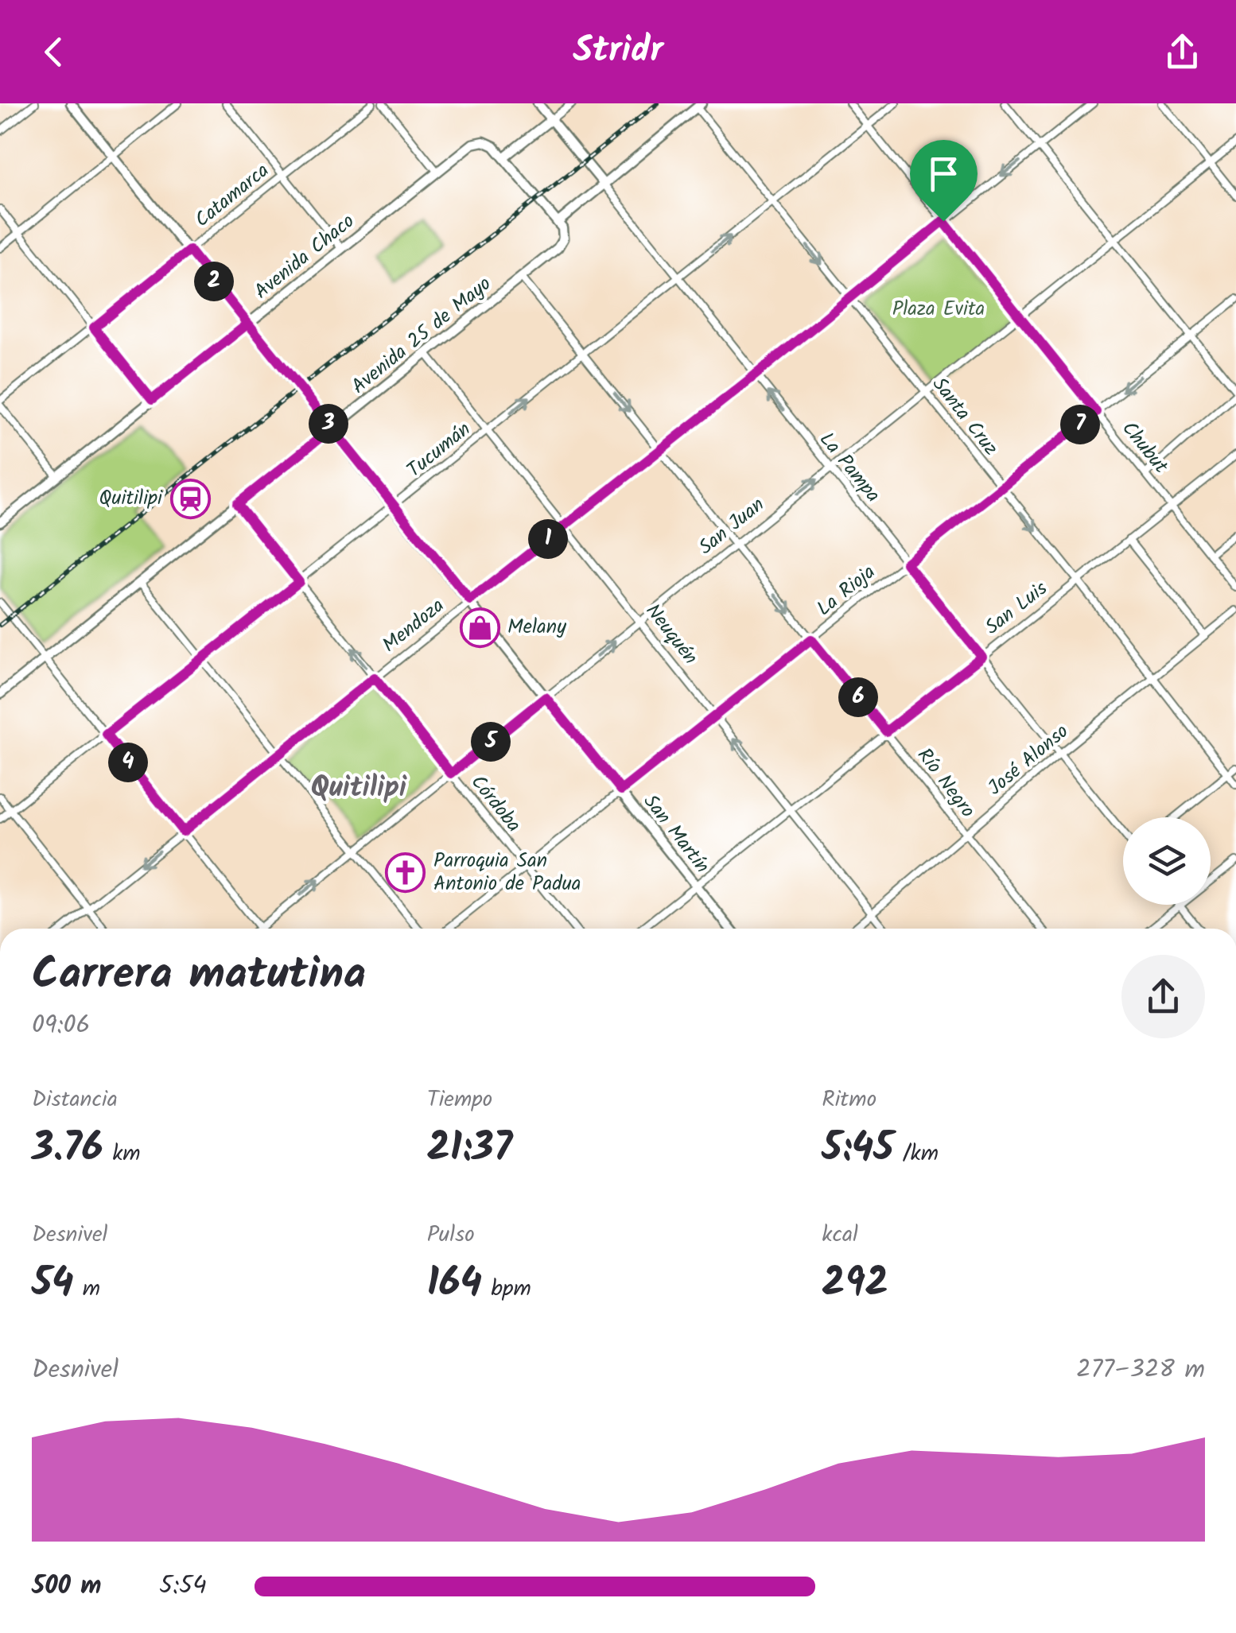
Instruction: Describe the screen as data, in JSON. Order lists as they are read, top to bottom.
{
  "streets": {
    "street": [
      "Catamarca",
      "Avenida Chaco",
      "Avenida 25 de Mayo",
      "Santa Cruz",
      "Chubut",
      "Tucumán",
      "La Pampa",
      "San Juan",
      "La Rioja",
      "San Luis",
      "Mendoza",
      "Neuquén",
      "José Alonso",
      "Río Negro",
      "Córdoba",
      "San Martín"
    ]
  },
  "crossings": [
    ["Catamarca", "San Martín"],
    ["Avenida Chaco", "San Martín"],
    ["Avenida 25 de Mayo", "Neuquén"],
    ["Avenida 25 de Mayo", "Río Negro"],
    ["Avenida 25 de Mayo", "Córdoba"],
    ["Avenida 25 de Mayo", "San Martín"],
    ["Santa Cruz", "Tucumán"],
    ["Santa Cruz", "San Juan"],
    ["Santa Cruz", "La Rioja"],
    ["Santa Cruz", "San Luis"],
    ["Santa Cruz", "Mendoza"],
    ["Santa Cruz", "José Alonso"],
    ["Chubut", "Tucumán"],
    ["Chubut", "San Juan"],
    ["Chubut", "La Rioja"],
    ["Chubut", "San Luis"],
    ["Chubut", "Mendoza"],
    ["Tucumán", "La Pampa"],
    ["Tucumán", "Neuquén"],
    ["Tucumán", "Río Negro"],
    ["Tucumán", "Córdoba"],
    ["Tucumán", "San Martín"],
    ["La Pampa", "San Juan"],
    ["La Pampa", "La Rioja"],
    ["La Pampa", "San Luis"],
    ["La Pampa", "Mendoza"],
    ["La Pampa", "José Alonso"],
    ["San Juan", "Neuquén"],
    ["San Juan", "Río Negro"],
    ["San Juan", "Córdoba"],
    ["San Juan", "San Martín"],
    ["La Rioja", "Neuquén"],
    ["La Rioja", "Río Negro"],
    ["La Rioja", "Córdoba"],
    ["La Rioja", "San Martín"],
    ["San Luis", "Neuquén"],
    ["San Luis", "Río Negro"],
    ["San Luis", "San Martín"],
    ["Mendoza", "Neuquén"],
    ["Mendoza", "Río Negro"],
    ["Mendoza", "Córdoba"],
    ["Mendoza", "San Martín"],
    ["Neuquén", "José Alonso"],
    ["José Alonso", "Río Negro"]
  ],
  "districts": ["Quitilipi"],
  "parks": ["Plaza Evita"],
  "places": {
    "station": ["Quitilipi"],
    "shop": ["Melany"],
    "church": ["Parroquia San Antonio de Padua"]
  },
  "page": {
    "header": "Stridr",
    "pins": [
      "2",
      "3",
      "7",
      "1",
      "6",
      "5",
      "4"
    ],
    "heading": ["Carrera matutina", "09:06"],
    "stats": [
      ["Distancia", "3.76 km"],
      ["Tiempo", "21:37"],
      ["Ritmo", "5:45 /km"],
      ["Desnivel", "54 m"],
      ["Pulso", "164 bpm"],
      ["kcal", "292"]
    ],
    "chart": ["Desnivel", "277–328 m"],
    "list": [
      {
        "name": "500 m",
        "note": "5:54"
      }
    ]
  }
}
